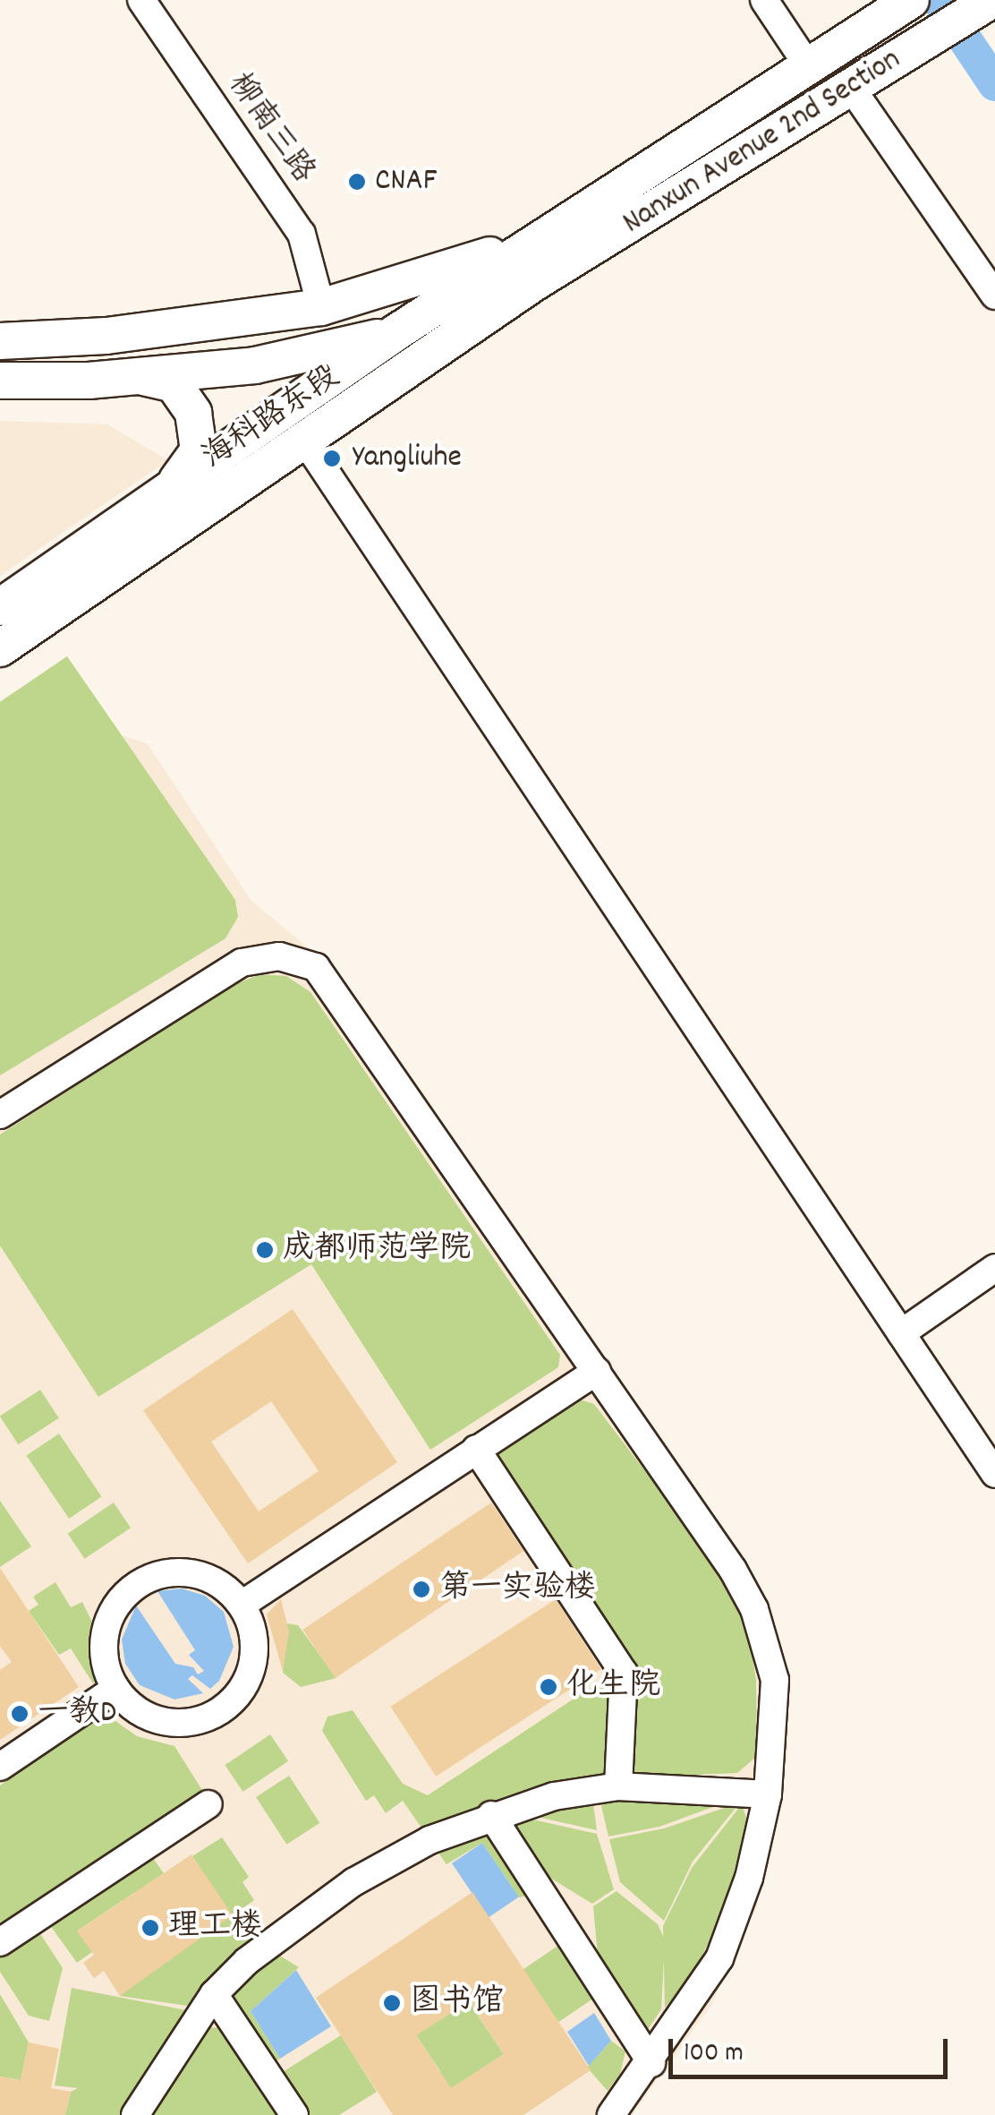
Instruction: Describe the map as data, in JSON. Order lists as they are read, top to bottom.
{
  "streets": {
    "main road": ["Nanxun Avenue 2nd Section", "海科路东段"],
    "street": ["柳南三路"]
  },
  "crossings": [
    ["Nanxun Avenue 2nd Section", "海科路东段"]
  ],
  "places": [
    "CNAF",
    "Yangliuhe",
    "成都师范学院",
    "第一实验楼",
    "化生院",
    "一教D",
    "理工楼",
    "图书馆"
  ],
  "scale_bar": "100 m"
}
